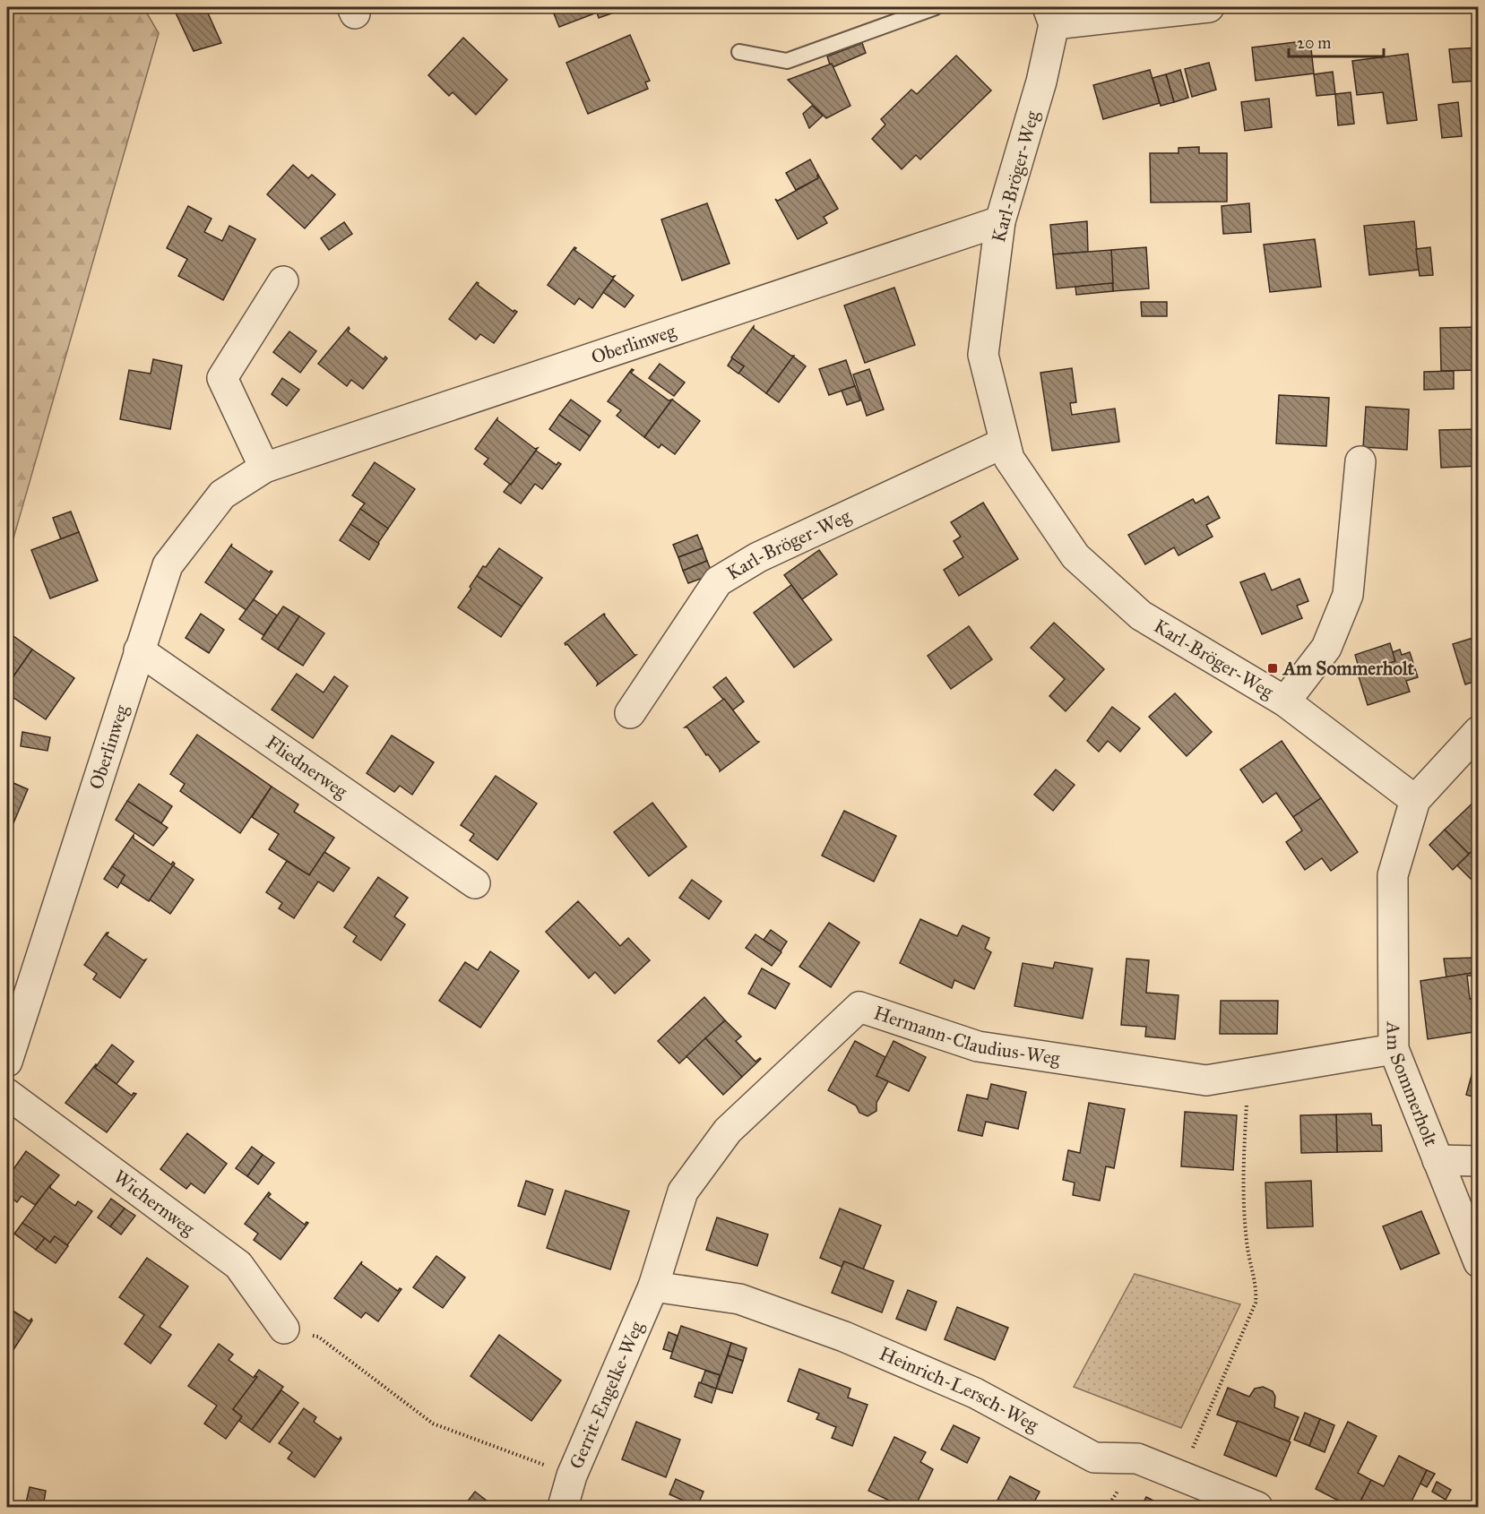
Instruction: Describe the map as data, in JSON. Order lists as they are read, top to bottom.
{
  "streets": {
    "street": [
      "Karl-Bröger-Weg",
      "Oberlinweg",
      "Fliednerweg",
      "Hermann-Claudius-Weg",
      "Am Sommerholt",
      "Wichernweg",
      "Heinrich-Lersch-Weg",
      "Gerrit-Engelke-Weg"
    ]
  },
  "crossings": [
    ["Karl-Bröger-Weg", "Oberlinweg"],
    ["Karl-Bröger-Weg", "Am Sommerholt"],
    ["Oberlinweg", "Fliednerweg"],
    ["Hermann-Claudius-Weg", "Am Sommerholt"],
    ["Hermann-Claudius-Weg", "Heinrich-Lersch-Weg"],
    ["Hermann-Claudius-Weg", "Gerrit-Engelke-Weg"],
    ["Heinrich-Lersch-Weg", "Gerrit-Engelke-Weg"]
  ],
  "places": {
    "transit": ["Am Sommerholt"]
  },
  "scale_bar": "20 m"
}
